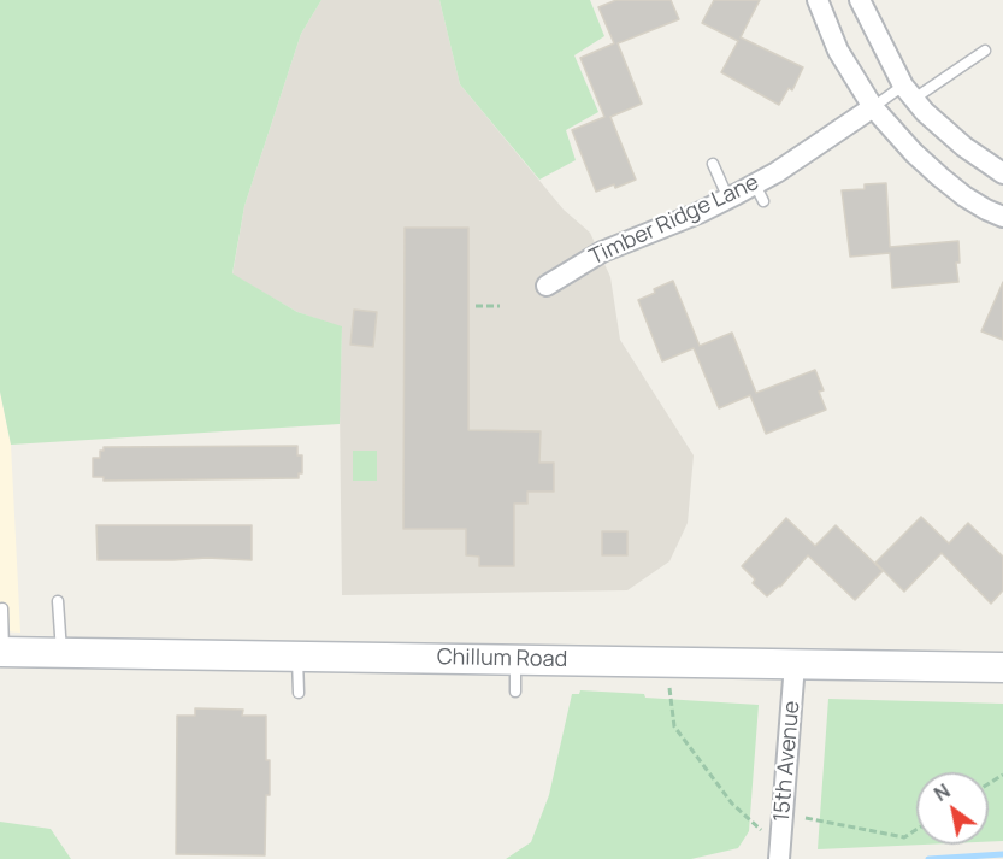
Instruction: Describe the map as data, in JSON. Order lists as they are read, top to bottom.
{
  "streets": {
    "main road": ["Chillum Road"],
    "street": ["Timber Ridge Lane", "15th Avenue"]
  },
  "crossings": [
    ["Chillum Road", "15th Avenue"]
  ],
  "north": "top left"
}
